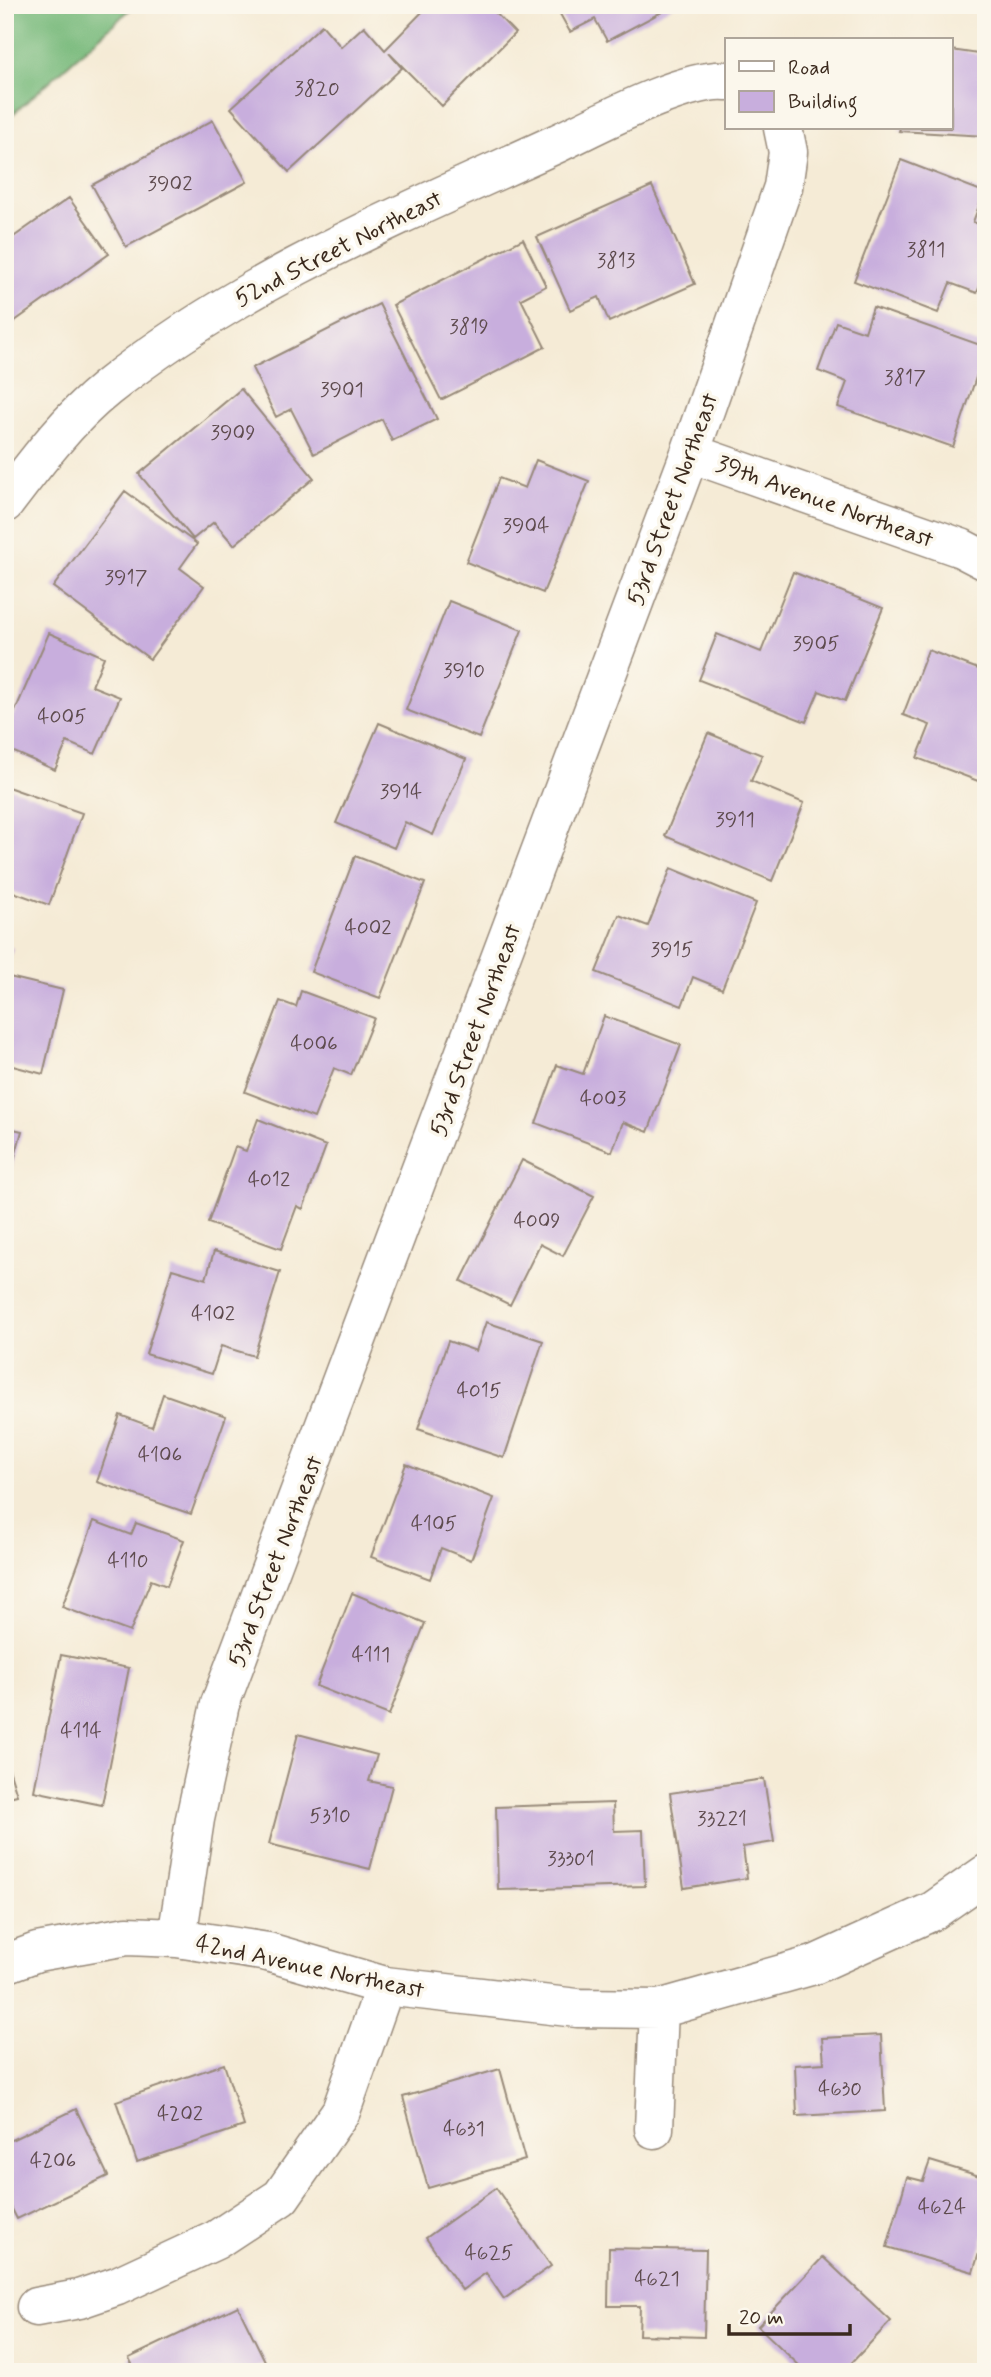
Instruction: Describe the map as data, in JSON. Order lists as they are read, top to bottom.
{
  "streets": {
    "street": [
      "52nd Street Northeast",
      "53rd Street Northeast",
      "39th Avenue Northeast",
      "42nd Avenue Northeast"
    ]
  },
  "crossings": [
    ["53rd Street Northeast", "39th Avenue Northeast"],
    ["53rd Street Northeast", "42nd Avenue Northeast"]
  ],
  "house_numbers": [
    "3820",
    "3902",
    "3811",
    "3813",
    "3819",
    "3817",
    "3901",
    "3909",
    "3904",
    "3917",
    "3905",
    "3910",
    "4005",
    "3914",
    "3911",
    "4002",
    "3915",
    "4006",
    "4003",
    "4012",
    "4009",
    "4102",
    "4015",
    "4106",
    "4105",
    "4110",
    "4111",
    "4114",
    "5310",
    "33221",
    "33301",
    "4630",
    "4202",
    "4631",
    "4206",
    "4624",
    "4625",
    "4621"
  ],
  "legend": ["Road", "Building"],
  "scale_bar": "20 m"
}
